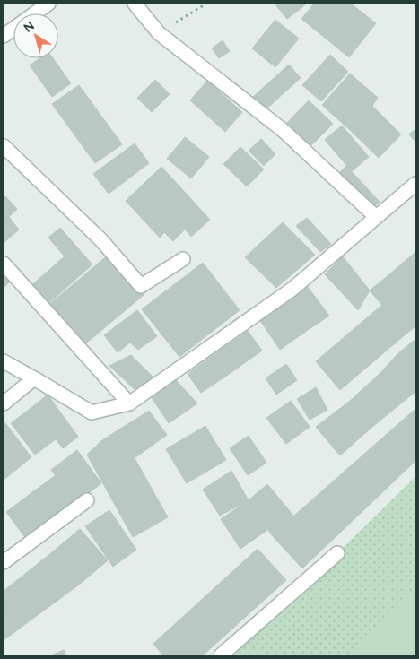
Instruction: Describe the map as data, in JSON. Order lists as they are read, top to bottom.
{
  "north": "top left"
}
